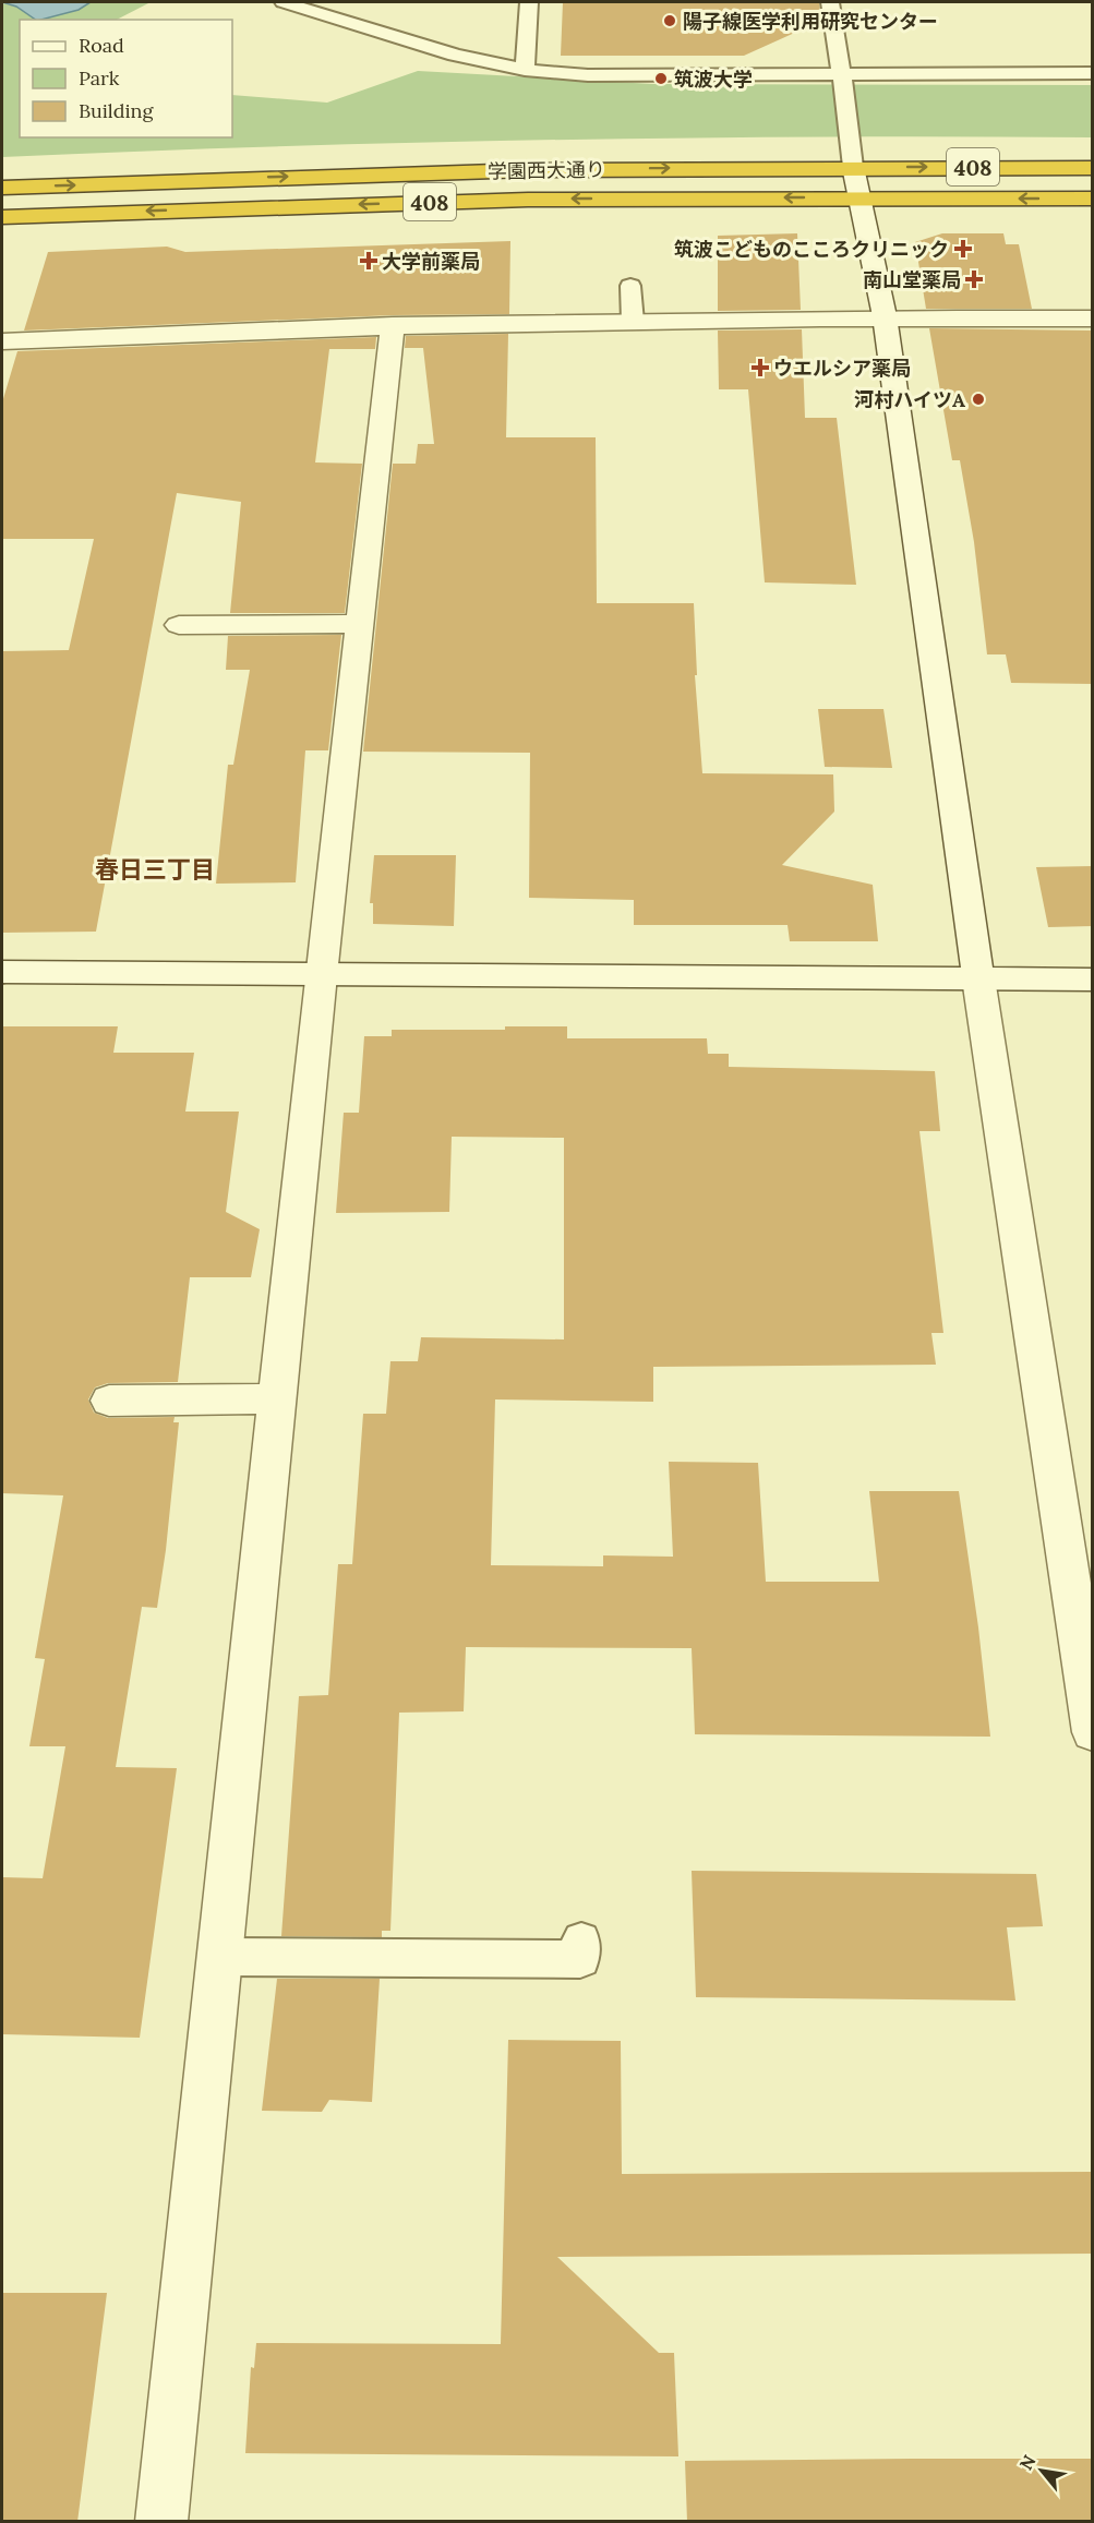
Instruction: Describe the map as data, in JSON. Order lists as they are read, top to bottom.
{
  "streets": {
    "highway": ["408", "学園西大通り"]
  },
  "districts": ["春日三丁目"],
  "places": {
    "other": ["陽子線医学利用研究センター", "筑波大学", "河村ハイツA"],
    "health": [
      "筑波こどものこころクリニック",
      "大学前薬局",
      "南山堂薬局",
      "ウエルシア薬局"
    ]
  },
  "legend": ["Road", "Park", "Building"],
  "north": "top left"
}
